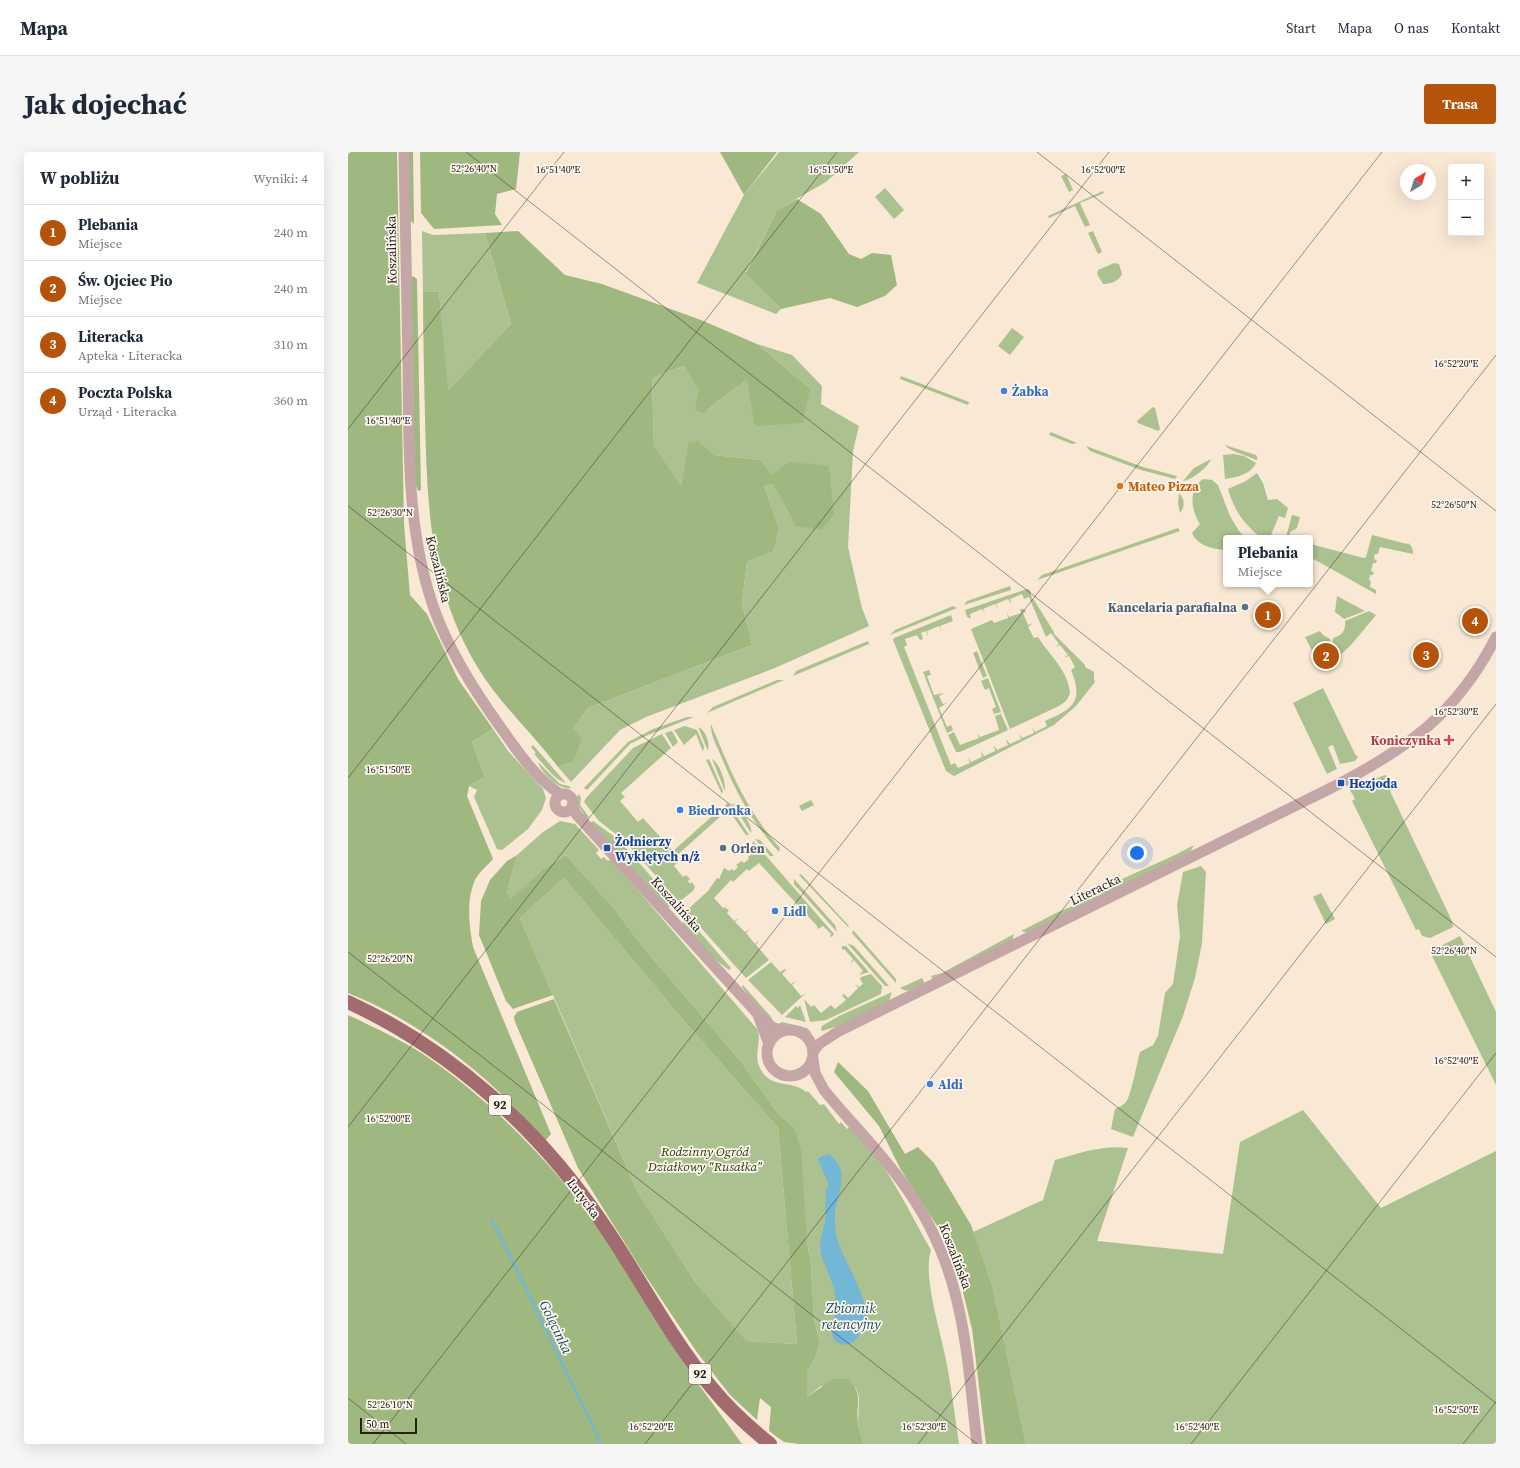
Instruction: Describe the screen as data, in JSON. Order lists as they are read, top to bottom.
{
  "streets": {
    "main road": ["92", "Lutycka"],
    "street": ["Koszalińska", "Literacka"]
  },
  "crossings": [
    ["Koszalińska", "Literacka"]
  ],
  "water": ["Zbiornik retencyjny", "Golęcinka"],
  "parks": ["Rodzinny Ogród Działkowy \"Rusałka\""],
  "places": {
    "other": [
      "Żabka",
      "Mateo Pizza",
      "Kancelaria parafialna",
      "Biedronka",
      "Orlen",
      "Lidl",
      "Aldi"
    ],
    "health": ["Koniczynka"],
    "transit": ["Hezjoda", "Żołnierzy Wyklętych n/ż"]
  },
  "scale_bar": "50 m",
  "north": "top right",
  "page": {
    "header": "Mapa",
    "nav": [
      "Start",
      "Mapa",
      "O nas",
      "Kontakt"
    ],
    "buttons": "Trasa",
    "title": "Jak dojechać",
    "heading": ["W pobliżu", "Wyniki: 4"],
    "map_buttons": ["+", "−"],
    "list": [
      {
        "mark": "1",
        "name": "Plebania",
        "note": "Miejsce",
        "value": "240 m"
      },
      {
        "mark": "2",
        "name": "Św. Ojciec Pio",
        "note": "Miejsce",
        "value": "240 m"
      },
      {
        "mark": "3",
        "name": "Literacka",
        "note": "Apteka · Literacka",
        "value": "310 m"
      },
      {
        "mark": "4",
        "name": "Poczta Polska",
        "note": "Urząd · Literacka",
        "value": "360 m"
      }
    ],
    "popup": ["Plebania", "Miejsce"],
    "pins": [
      "1",
      "4",
      "3",
      "2"
    ],
    "scale": "50 m"
  },
  "coordinates": [
    "52°26'40\"N",
    "16°51'40\"E",
    "16°52'00\"E",
    "16°51'50\"E",
    "16°52'20\"E",
    "52°26'50\"N",
    "52°26'30\"N",
    "16°52'30\"E",
    "52°26'20\"N",
    "16°52'40\"E",
    "52°26'10\"N",
    "16°52'50\"E"
  ]
}
